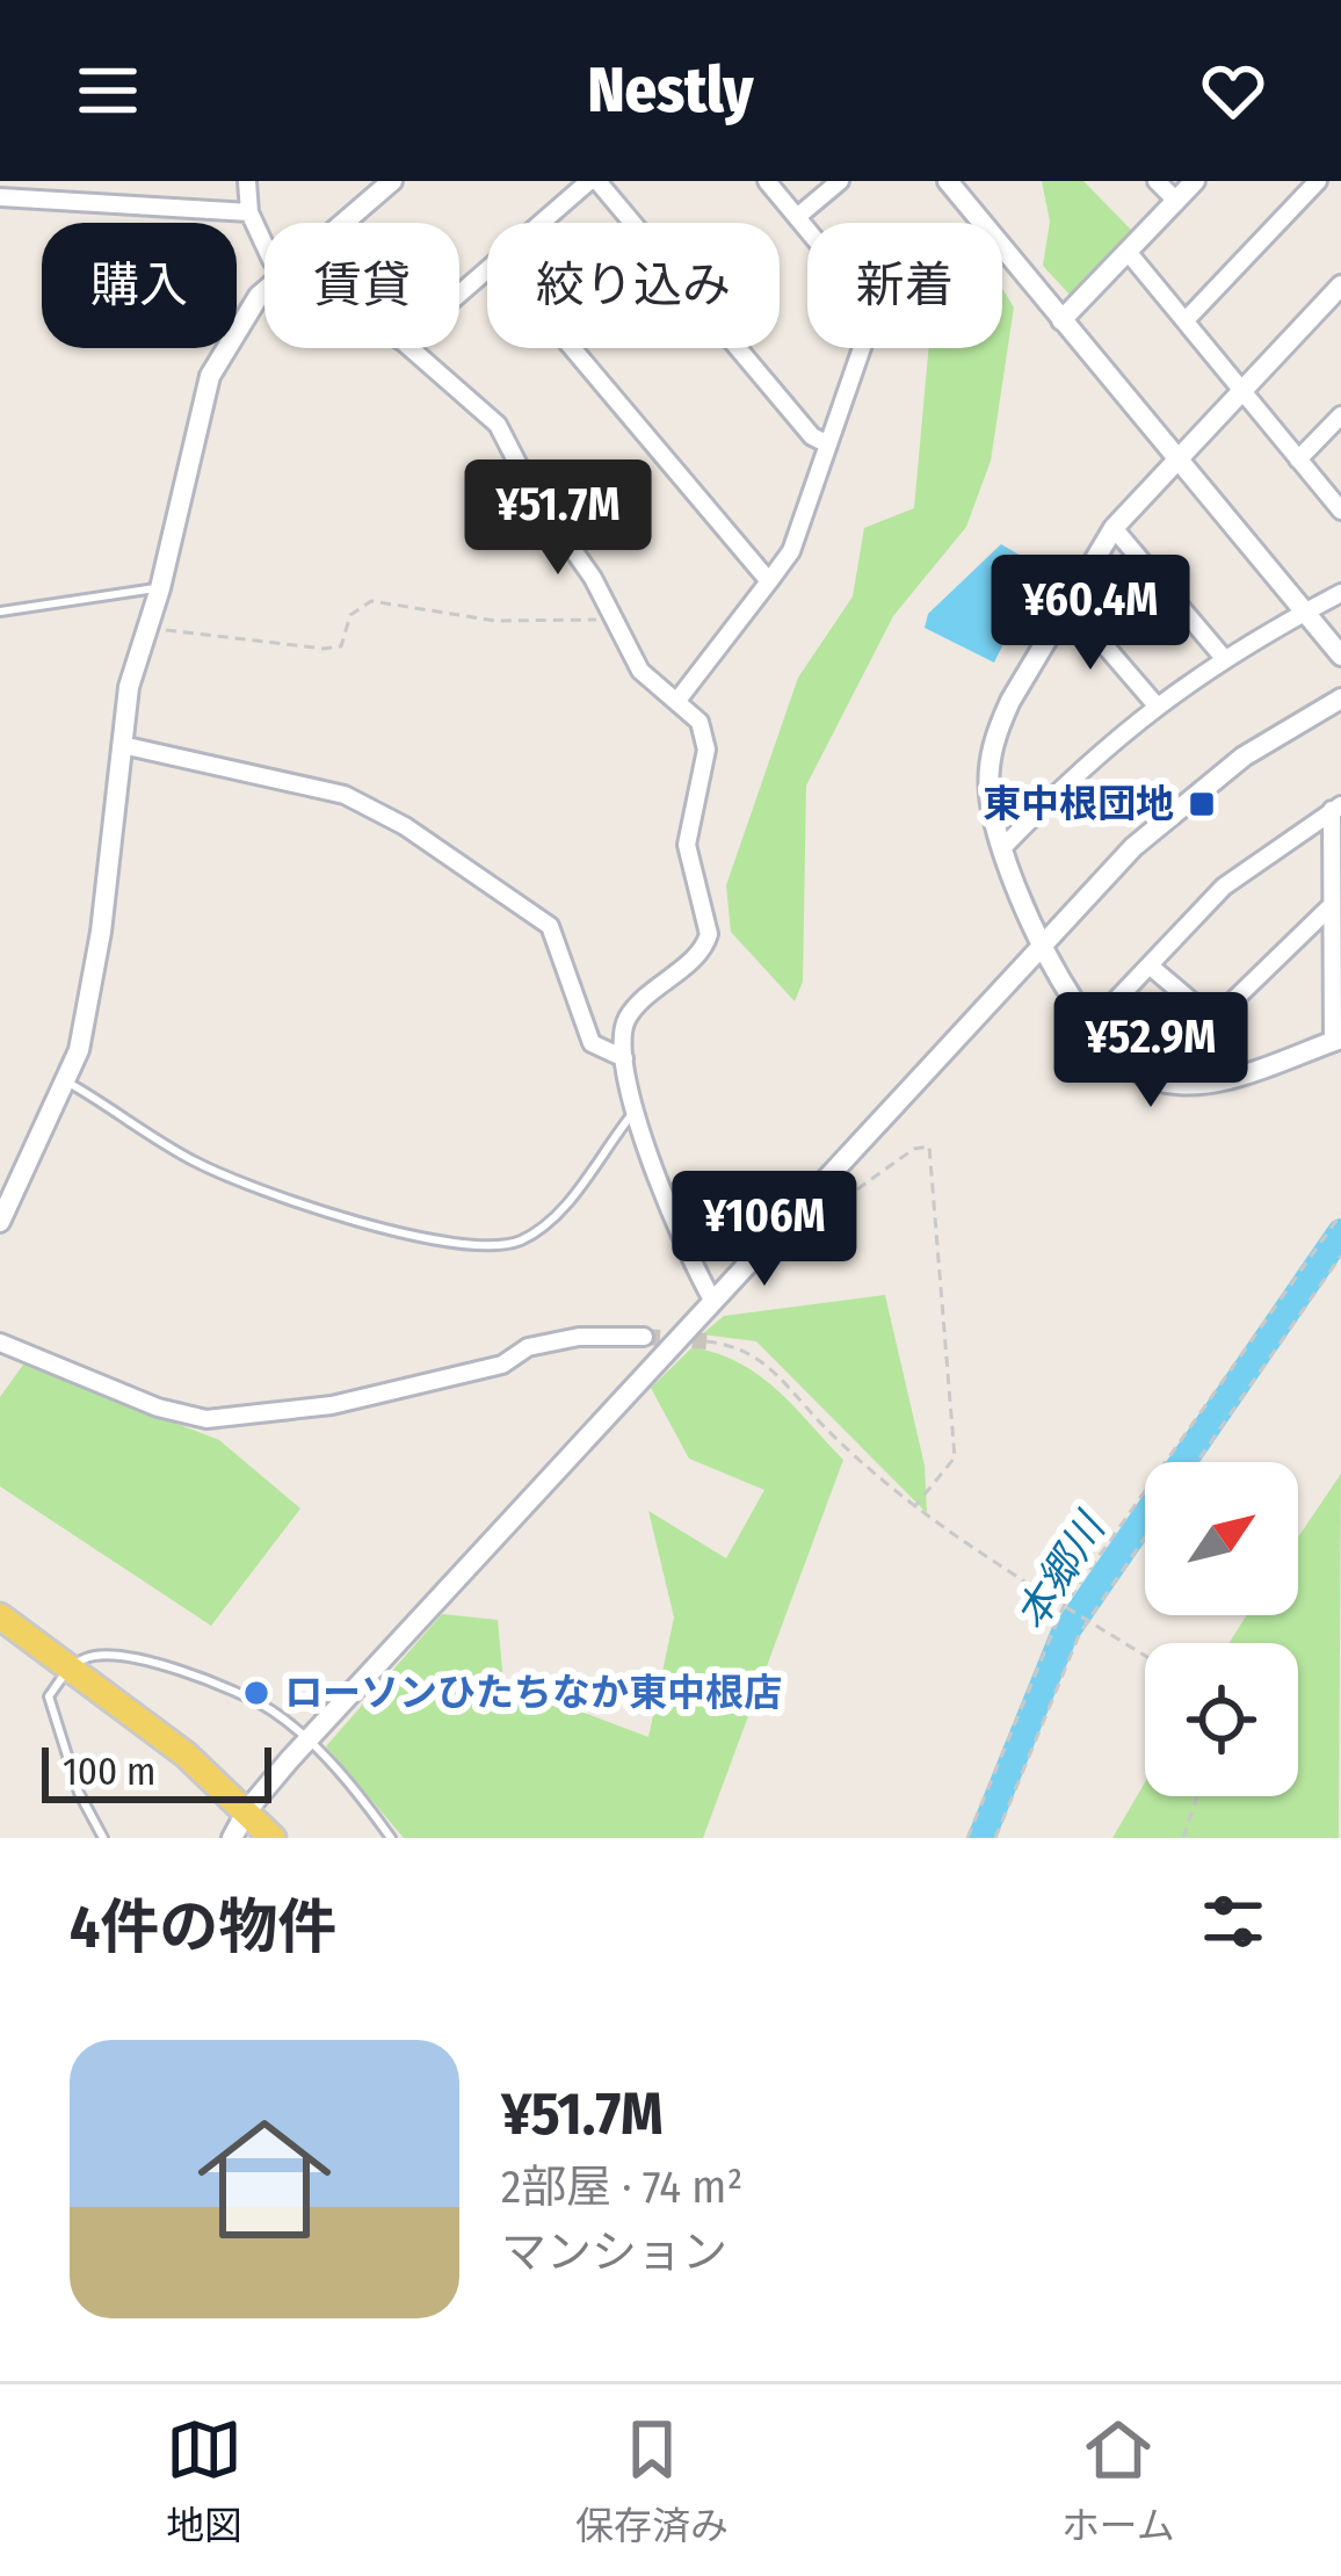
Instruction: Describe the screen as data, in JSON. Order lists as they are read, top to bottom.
{
  "water": ["本郷川"],
  "places": {
    "transit": ["東中根団地"],
    "other": ["ローソンひたちなか東中根店"]
  },
  "scale_bar": "100 m",
  "north": "top right",
  "page": {
    "header": "Nestly",
    "chip": [
      "購入",
      "賃貸",
      "絞り込み",
      "新着"
    ],
    "price": [
      "¥51.7M",
      "¥60.4M",
      "¥52.9M",
      "¥106M"
    ],
    "scale": "100 m",
    "heading": "4件の物件",
    "list": [
      {
        "name": "¥51.7M",
        "note": "2部屋 · 74 m² · マンション"
      }
    ],
    "tabs": ["地図", "保存済み", "ホーム"]
  }
}
